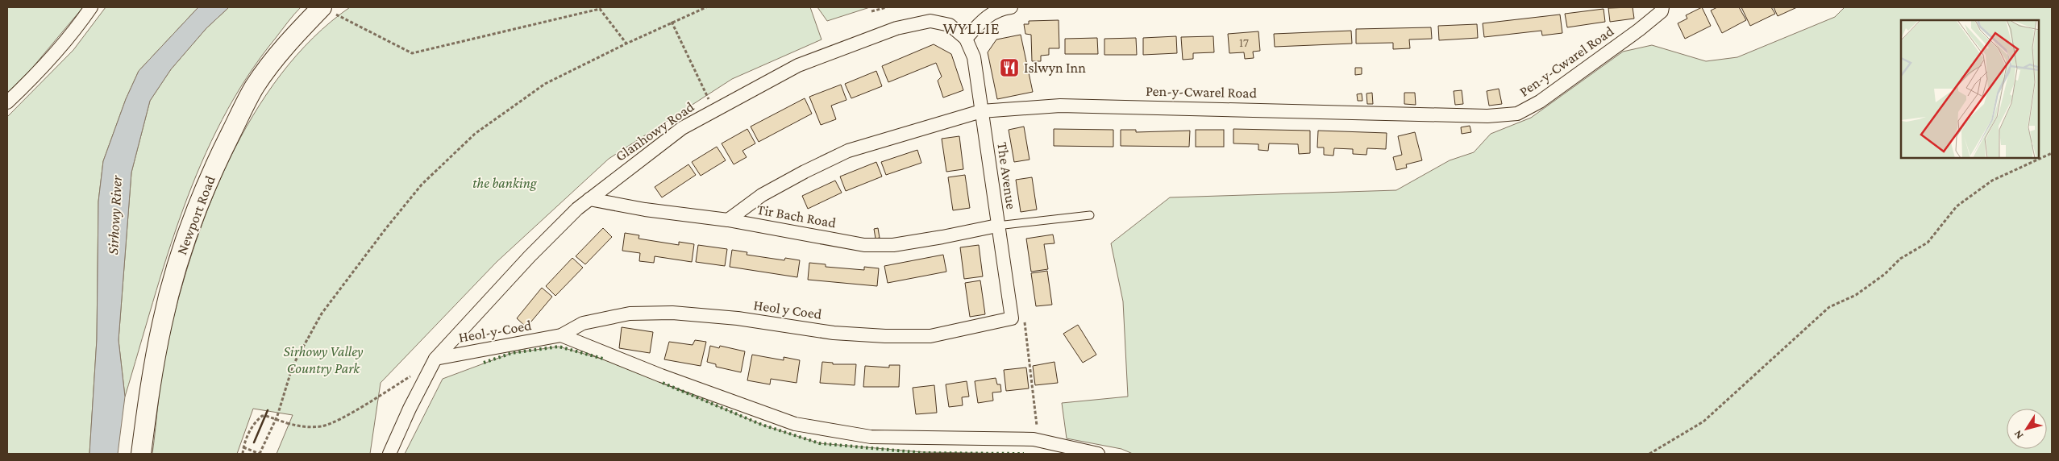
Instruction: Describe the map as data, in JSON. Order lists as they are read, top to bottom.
{
  "streets": {
    "main road": ["Newport Road"],
    "street": [
      "Pen-y-Cwarel Road",
      "Glanhowy Road",
      "The Avenue",
      "Tir Bach Road",
      "Heol y Coed",
      "Heol-y-Coed"
    ]
  },
  "crossings": [
    ["Pen-y-Cwarel Road", "The Avenue"],
    ["Pen-y-Cwarel Road", "Tir Bach Road"],
    ["Glanhowy Road", "The Avenue"],
    ["Glanhowy Road", "Tir Bach Road"],
    ["Glanhowy Road", "Heol-y-Coed"],
    ["The Avenue", "Tir Bach Road"],
    ["The Avenue", "Heol y Coed"],
    ["Heol y Coed", "Heol-y-Coed"]
  ],
  "districts": ["WYLLIE"],
  "water": ["Sirhowy River"],
  "parks": ["the banking", "Sirhowy Valley Country Park"],
  "places": {
    "restaurant": ["Islwyn Inn"]
  },
  "house_numbers": ["17"],
  "north": "bottom left"
}
